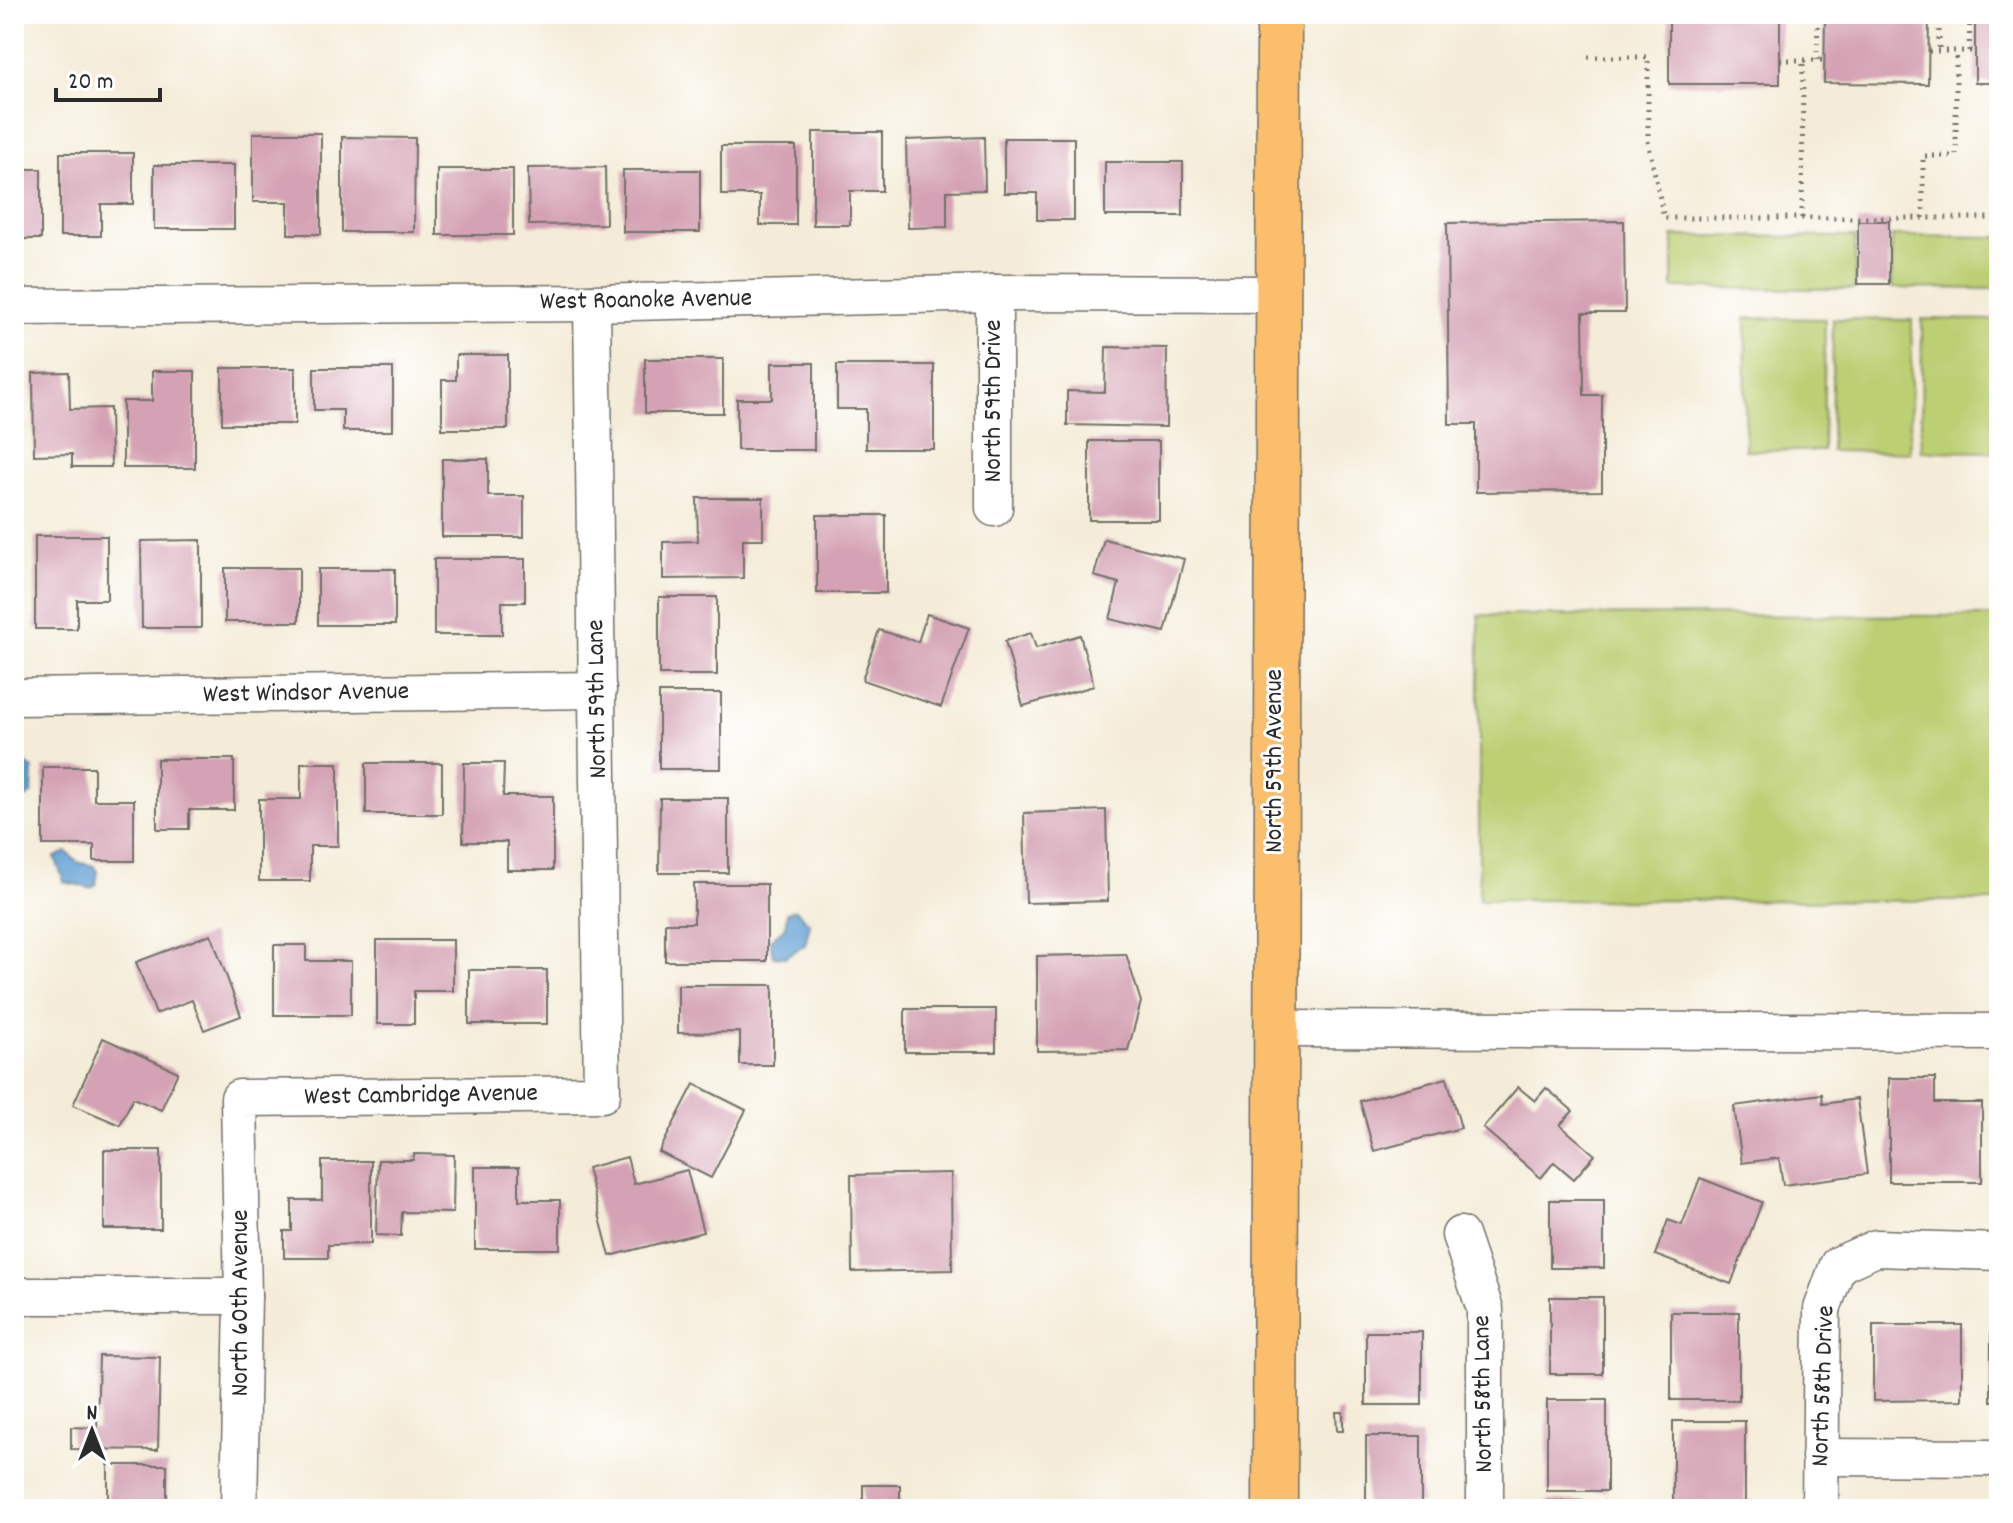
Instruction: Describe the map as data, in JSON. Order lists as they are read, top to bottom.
{
  "streets": {
    "main road": ["North 59th Avenue"],
    "street": [
      "West Roanoke Avenue",
      "North 59th Drive",
      "West Windsor Avenue",
      "North 59th Lane",
      "West Cambridge Avenue",
      "North 60th Avenue",
      "North 58th Drive",
      "North 58th Lane"
    ]
  },
  "crossings": [
    ["West Roanoke Avenue", "North 59th Drive"],
    ["West Roanoke Avenue", "North 59th Lane"],
    ["West Roanoke Avenue", "North 59th Avenue"],
    ["West Windsor Avenue", "North 59th Lane"],
    ["North 59th Lane", "West Cambridge Avenue"],
    ["West Cambridge Avenue", "North 60th Avenue"]
  ],
  "scale_bar": "20 m",
  "north": "top"
}
